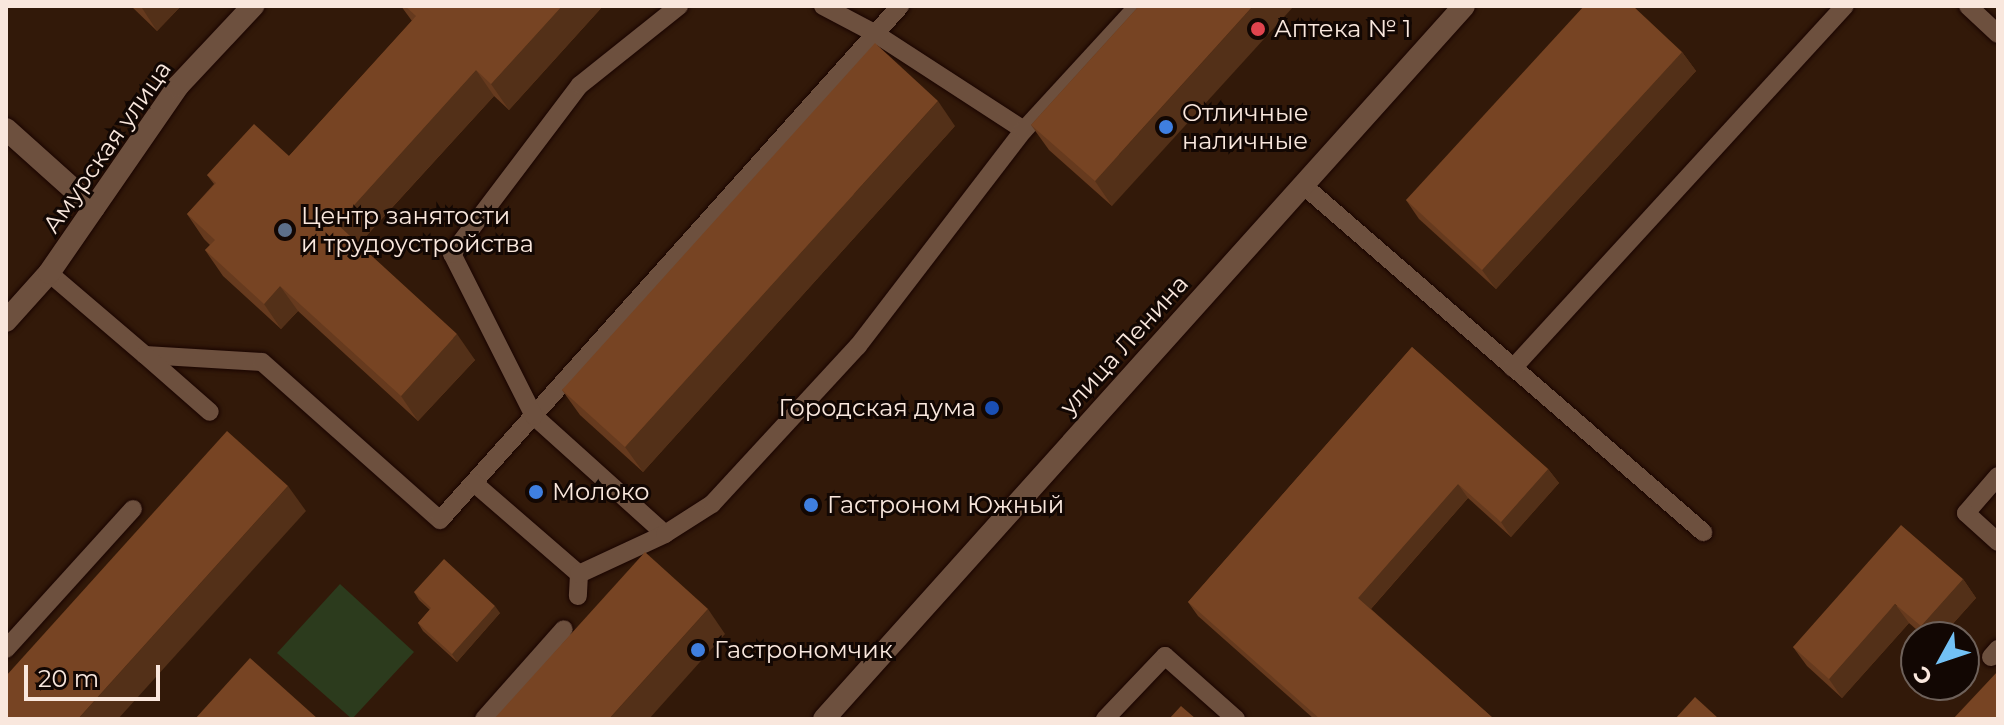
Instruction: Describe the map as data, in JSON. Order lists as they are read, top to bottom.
{
  "streets": {
    "main road": ["Амурская улица", "улица Ленина"]
  },
  "places": [
    "Аптека № 1",
    "Отличные наличные",
    "Центр занятости и трудоустройства",
    "Городская дума",
    "Молоко",
    "Гастроном Южный",
    "Гастрономчик"
  ],
  "scale_bar": "20 m",
  "north": "bottom left"
}
